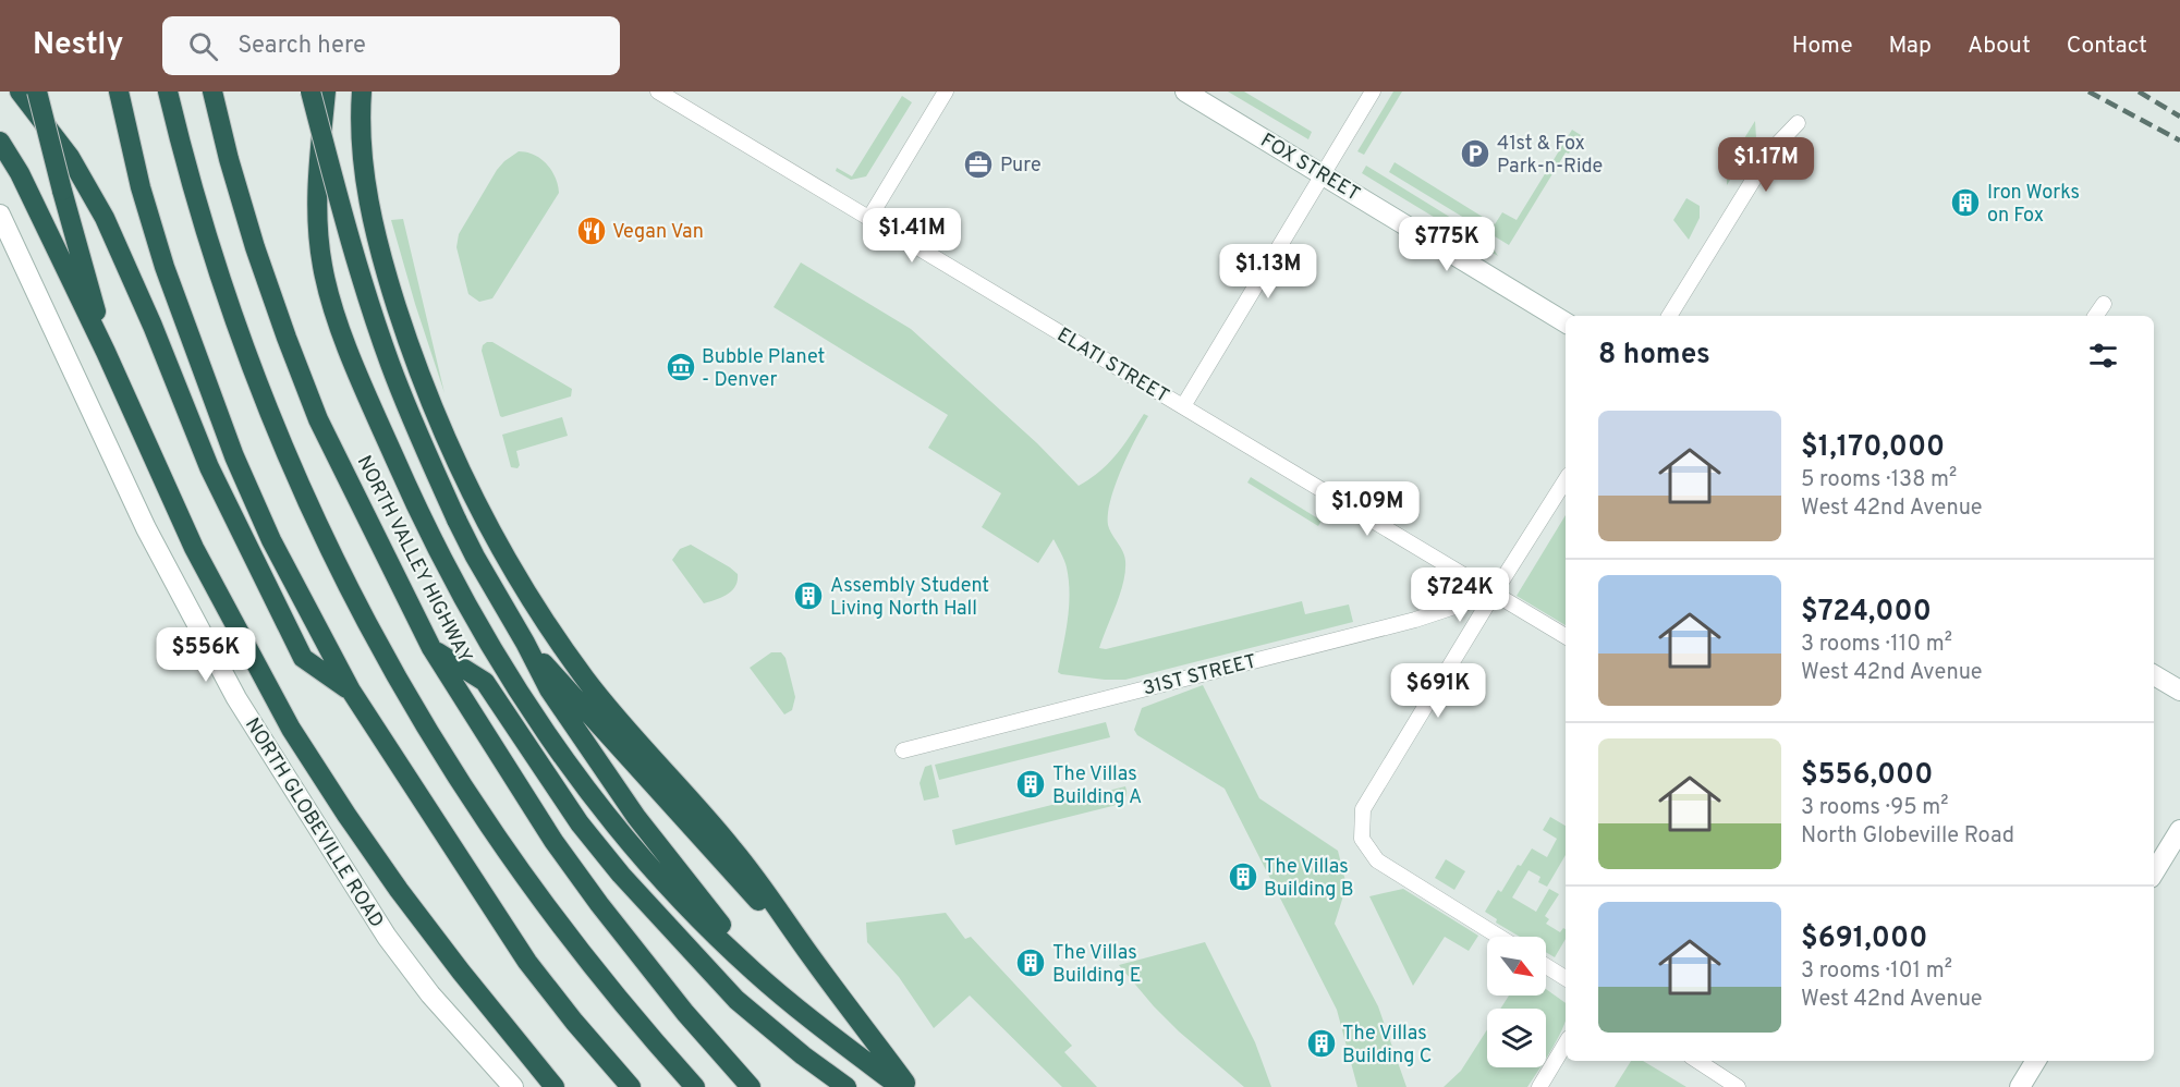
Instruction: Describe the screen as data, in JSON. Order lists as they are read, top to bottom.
{
  "streets": {
    "highway": ["NORTH VALLEY HIGHWAY"],
    "street": [
      "FOX STREET",
      "ELATI STREET",
      "31ST STREET",
      "NORTH GLOBEVILLE ROAD"
    ]
  },
  "crossings": [
    ["ELATI STREET", "31ST STREET"]
  ],
  "places": {
    "parking": ["41st & Fox Park-n-Ride"],
    "office": ["Pure"],
    "building": [
      "Iron Works on Fox",
      "Assembly Student Living North Hall",
      "The Villas Building A",
      "The Villas Building B",
      "The Villas Building E",
      "The Villas Building C"
    ],
    "restaurant": ["Vegan Van"],
    "museum": ["Bubble Planet - Denver"]
  },
  "north": "bottom right",
  "page": {
    "header": "Nestly",
    "search": "Search here",
    "nav": [
      "Home",
      "Map",
      "About",
      "Contact"
    ],
    "price": [
      "$1.17M",
      "$1.41M",
      "$775K",
      "$1.13M",
      "$1.09M",
      "$724K",
      "$556K",
      "$691K"
    ],
    "heading": "8 homes",
    "list": [
      {
        "name": "$1,170,000",
        "note": "5 rooms · 138 m² · West 42nd Avenue"
      },
      {
        "name": "$724,000",
        "note": "3 rooms · 110 m² · West 42nd Avenue"
      },
      {
        "name": "$556,000",
        "note": "3 rooms · 95 m² · North Globeville Road"
      },
      {
        "name": "$691,000",
        "note": "3 rooms · 101 m² · West 42nd Avenue"
      }
    ]
  }
}
